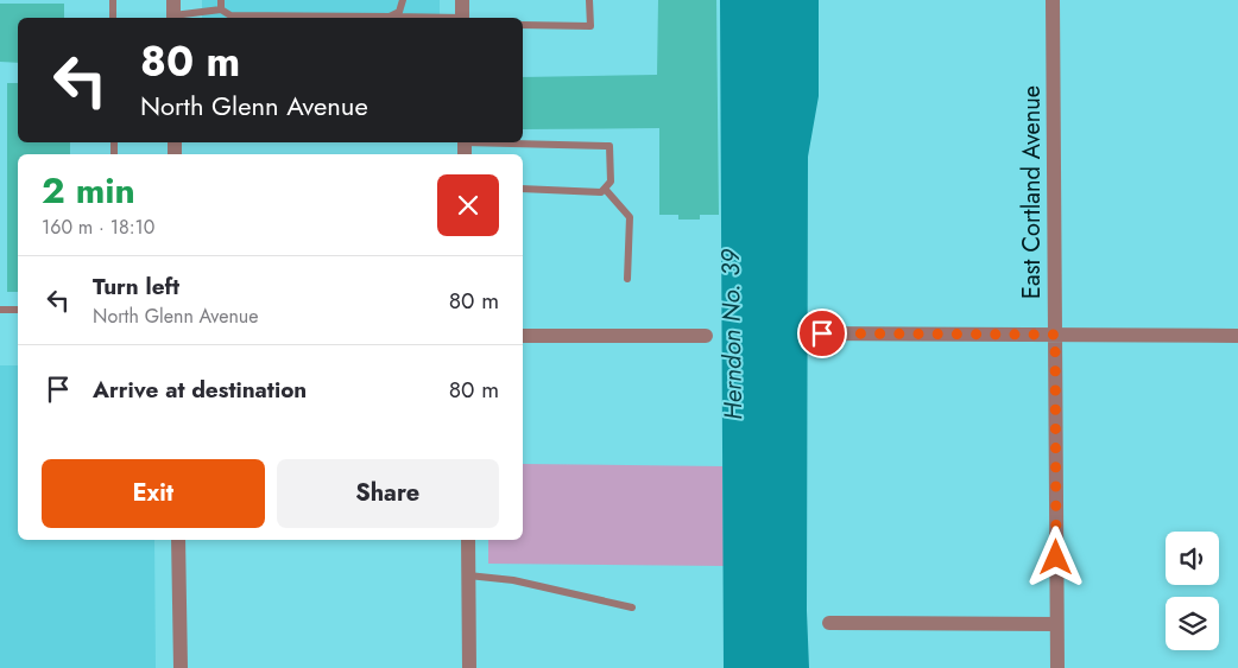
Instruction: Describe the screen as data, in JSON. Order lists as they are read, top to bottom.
{
  "streets": {
    "street": ["East Cortland Avenue"]
  },
  "water": ["Herndon No. 39"],
  "page": {
    "turn": ["80 m", "North Glenn Avenue"],
    "heading": ["2 min", "160 m · 18:10"],
    "list": [
      {
        "name": "Turn left",
        "note": "North Glenn Avenue",
        "value": "80 m"
      },
      {
        "name": "Arrive at destination",
        "value": "80 m"
      }
    ],
    "buttons": ["Exit", "Share"]
  }
}
